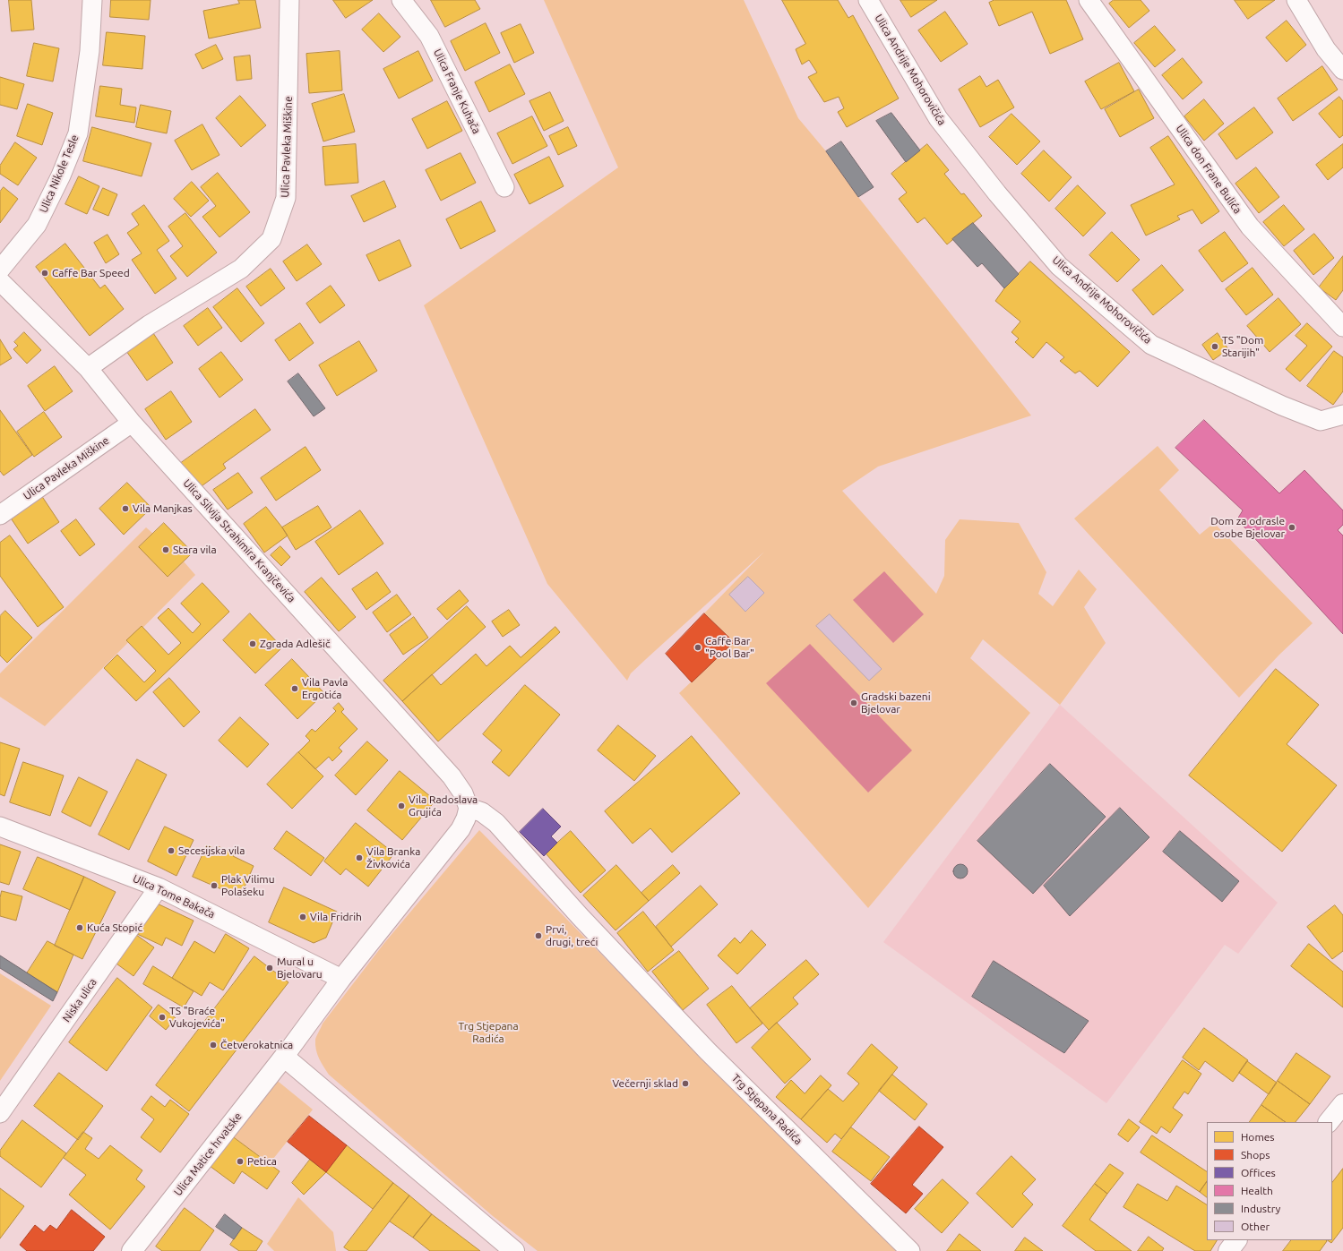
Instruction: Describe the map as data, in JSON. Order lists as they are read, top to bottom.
{
  "streets": {
    "main road": ["Ulica Matice hrvatske"],
    "street": [
      "Ulica Andrije Mohorovičića",
      "Ulica Franje Kuhača",
      "Ulica Pavleka Miškine",
      "Ulica don Frane Bulića",
      "Ulica Nikole Tesle",
      "Ulica Silvija Strahimira Kranjčevića",
      "Ulica Tome Bakača",
      "Niska ulica",
      "Trg Stjepana Radića"
    ]
  },
  "crossings": [
    ["Ulica Pavleka Miškine", "Ulica Silvija Strahimira Kranjčevića"],
    ["Ulica Silvija Strahimira Kranjčevića", "Trg Stjepana Radića"],
    ["Ulica Tome Bakača", "Niska ulica"]
  ],
  "parks": ["Trg Stjepana Radića"],
  "places": [
    "Caffe Bar Speed",
    "TS \"Dom Starijih\"",
    "Vila Manjkas",
    "Dom za odrasle osobe Bjelovar",
    "Stara vila",
    "Zgrada Adlešič",
    "Caffe Bar \"Pool Bar\"",
    "Vila Pavla Ergotića",
    "Gradski bazeni Bjelovar",
    "Vila Radoslava Grujića",
    "Secesijska vila",
    "Vila Branka Živkovića",
    "Plak Vilimu Polašeku",
    "Vila Fridrih",
    "Kuća Stopić",
    "Prvi, drugi, treći",
    "Mural u Bjelovaru",
    "TS \"Braće Vukojevića\"",
    "Četverokatnica",
    "Večernji sklad",
    "Petica"
  ],
  "legend": [
    "Homes",
    "Shops",
    "Offices",
    "Health",
    "Industry",
    "Other"
  ]
}
